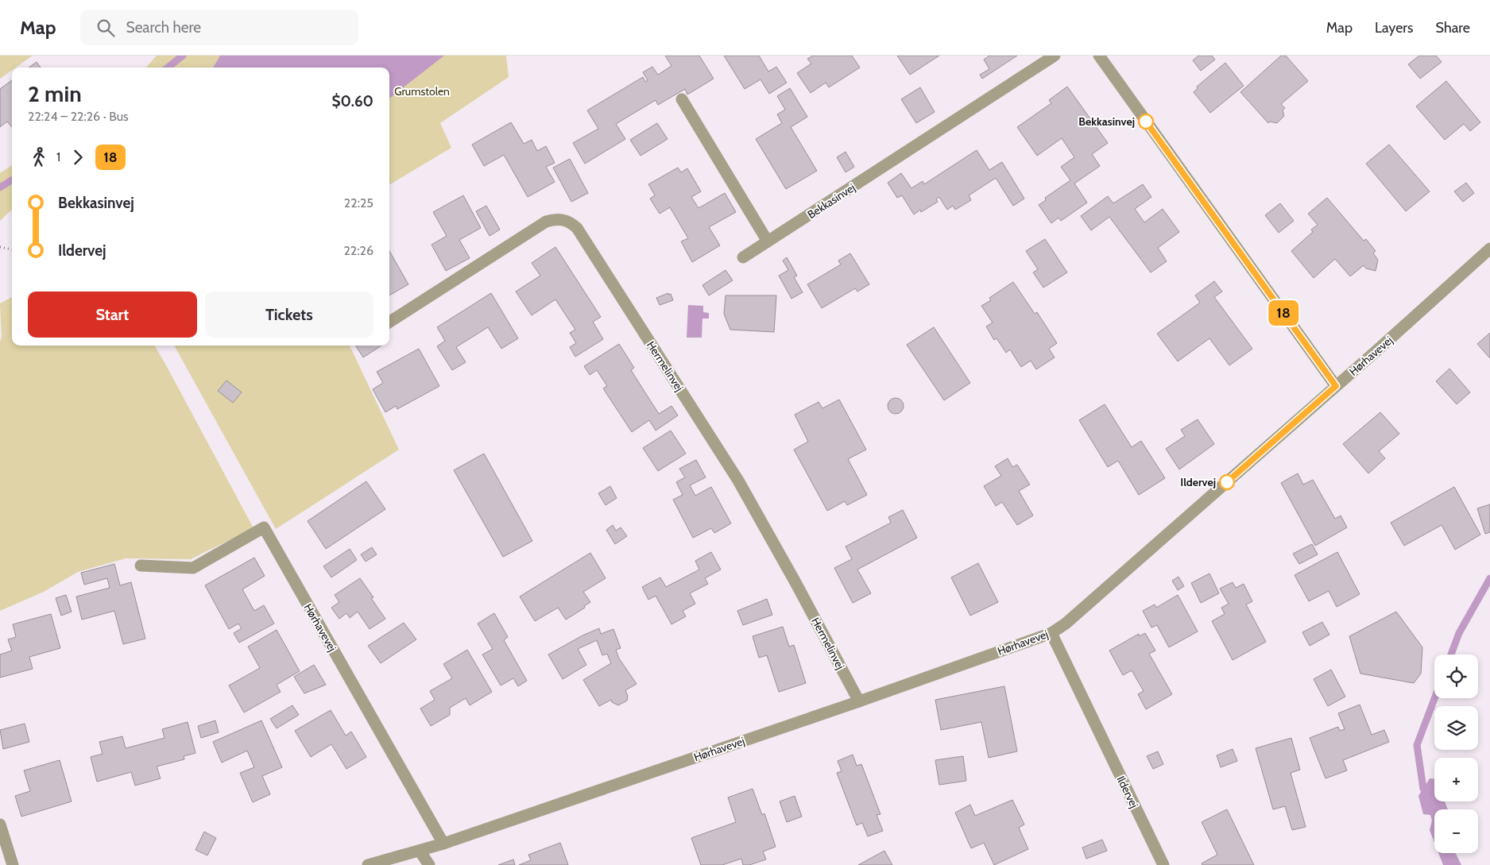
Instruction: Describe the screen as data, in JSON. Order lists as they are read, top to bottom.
{
  "streets": {
    "street": [
      "Bekkasinvej",
      "Hørhavevej",
      "Hermelinvej",
      "Ildervej"
    ]
  },
  "crossings": [
    ["Hørhavevej", "Hermelinvej"],
    ["Hørhavevej", "Ildervej"]
  ],
  "parks": ["Grumstolen"],
  "places": ["Bekkasinvej", "Ildervej"],
  "lines": ["bus line 18"],
  "page": {
    "header": "Map",
    "search": "Search here",
    "nav": ["Map", "Layers", "Share"],
    "on_map": "18",
    "heading": ["2 min", "22:24 – 22:26 · Bus", "$0.60"],
    "legs": ["1", "18"],
    "list": [
      {
        "name": "Bekkasinvej",
        "value": "22:25"
      },
      {
        "name": "Ildervej",
        "value": "22:26"
      }
    ],
    "buttons": ["Start", "Tickets"],
    "map_buttons": ["+", "−"]
  }
}
